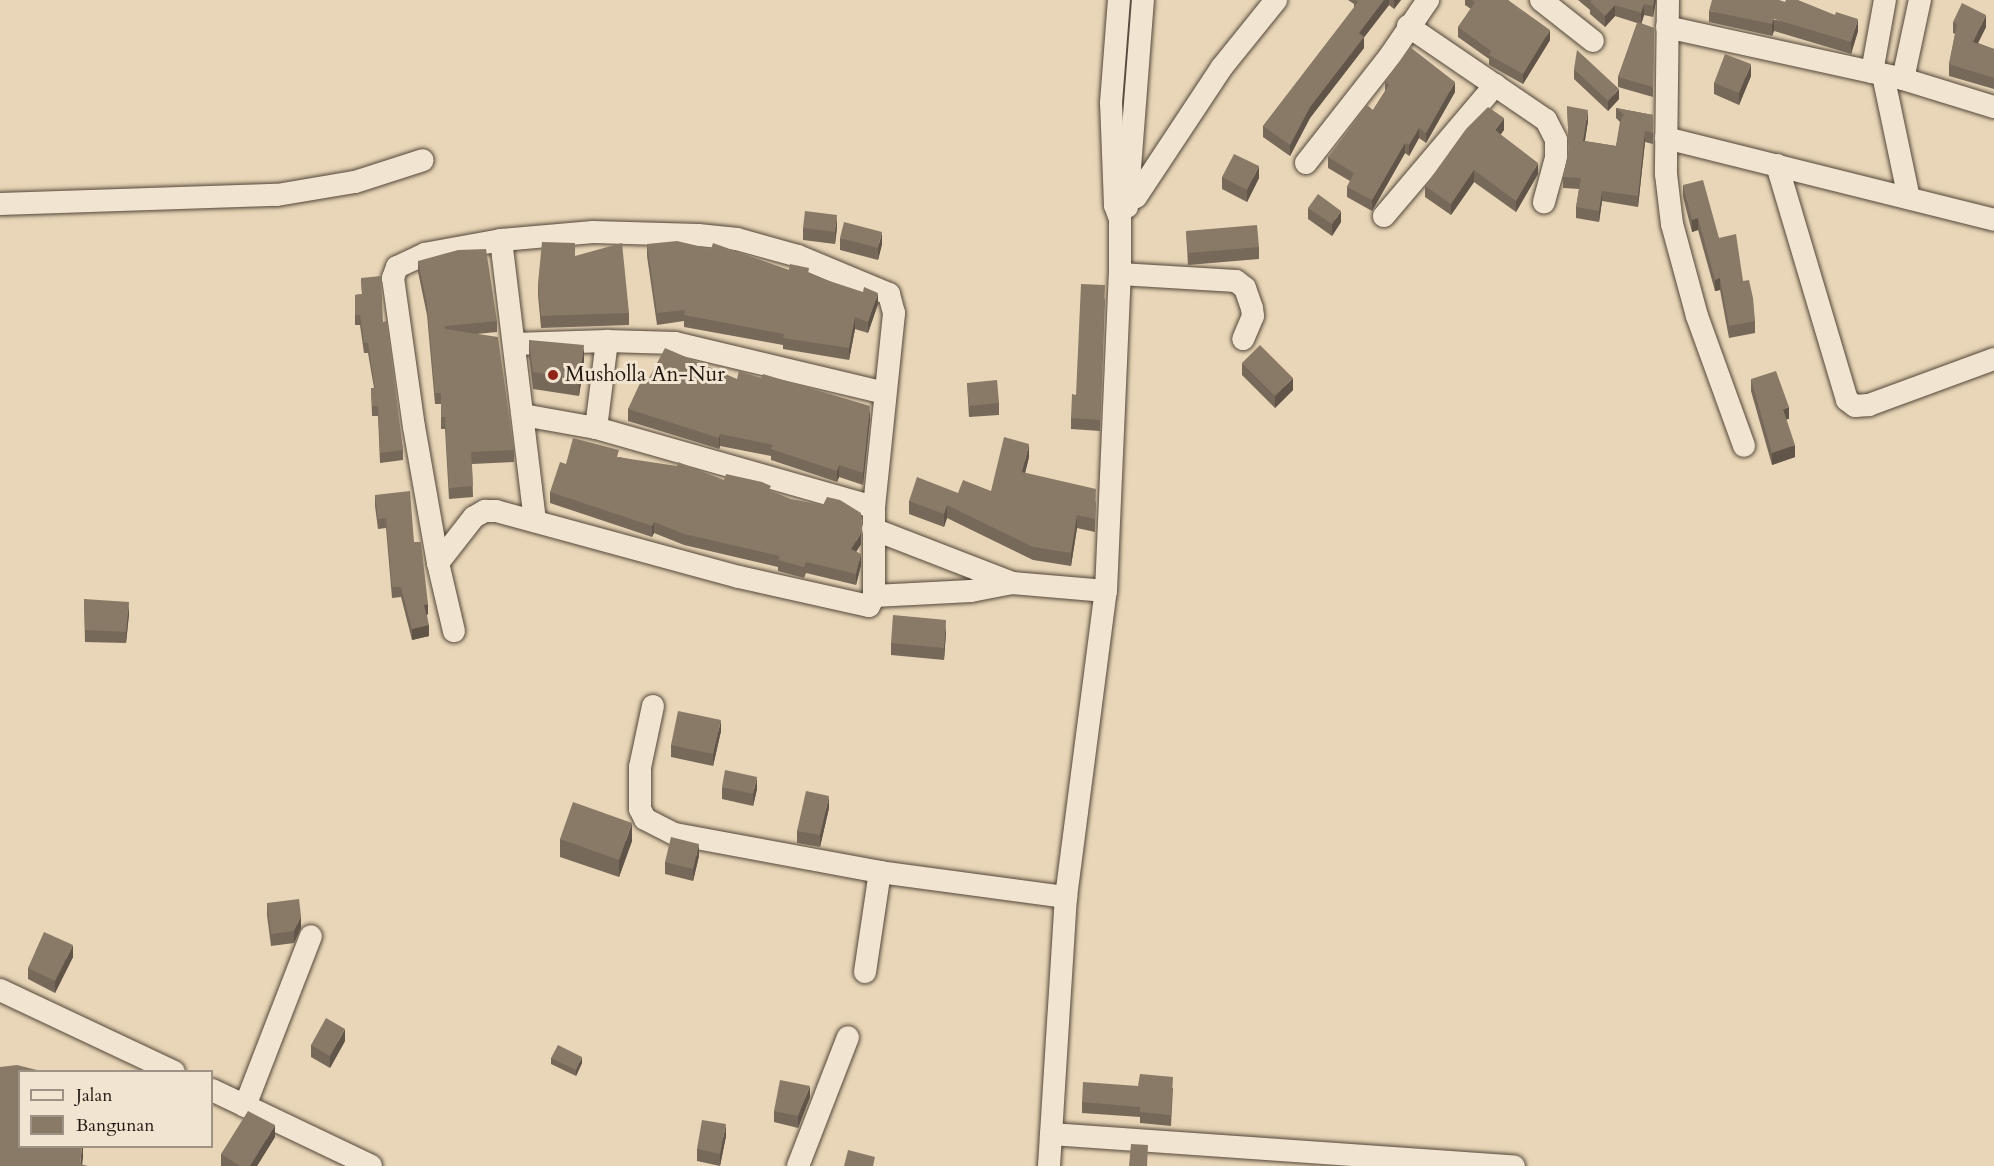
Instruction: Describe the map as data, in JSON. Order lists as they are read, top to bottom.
{
  "places": ["Musholla An-Nur"],
  "legend": ["Jalan", "Bangunan"]
}
